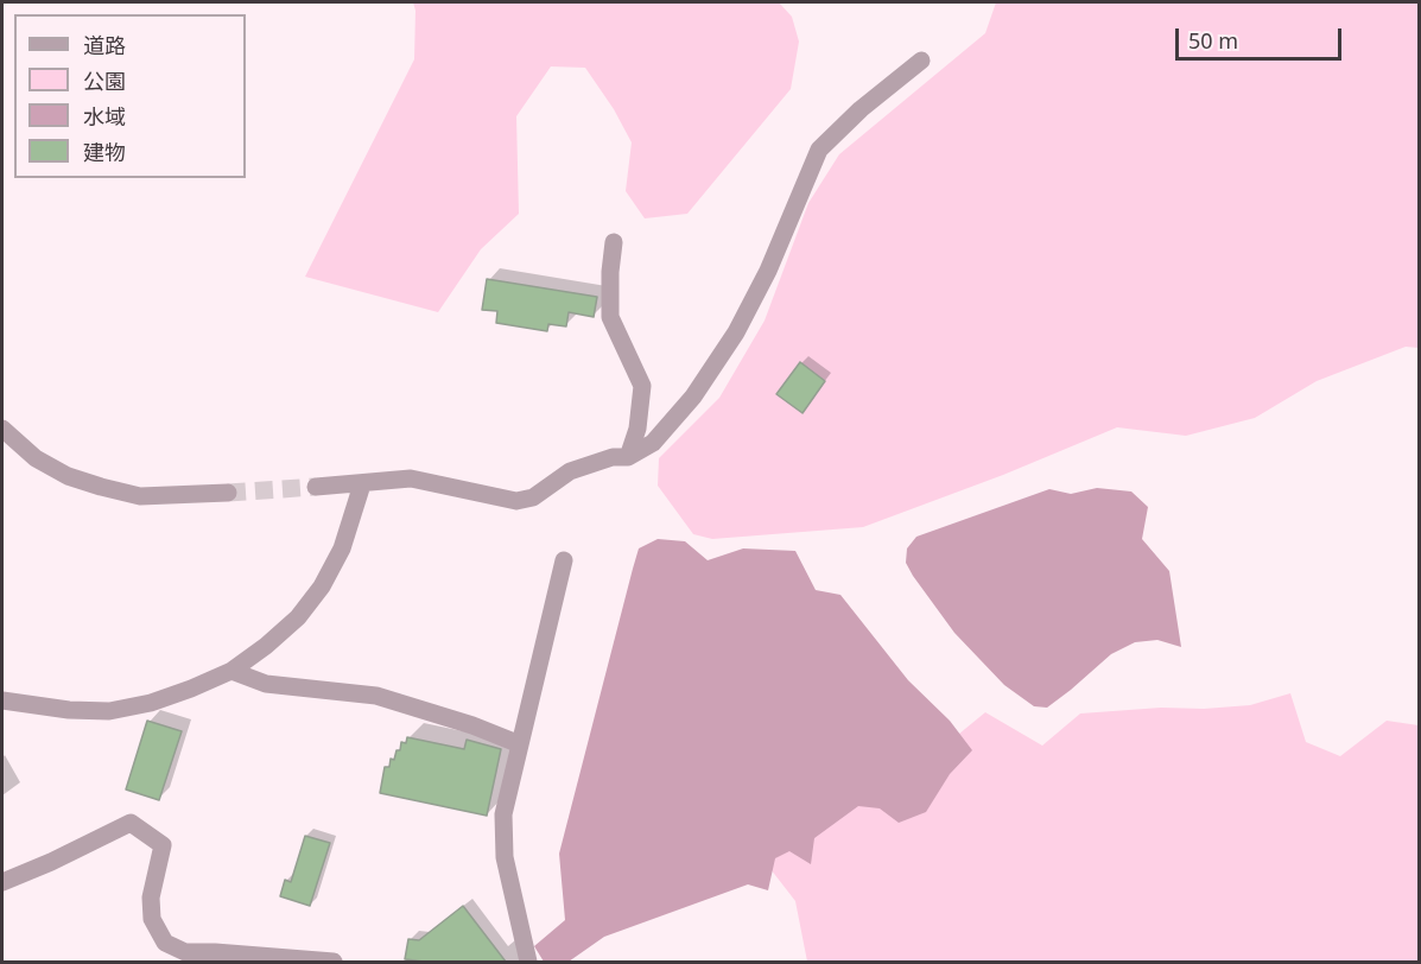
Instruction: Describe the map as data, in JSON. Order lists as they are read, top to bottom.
{
  "legend": [
    "道路",
    "公園",
    "水域",
    "建物"
  ],
  "scale_bar": "50 m"
}
